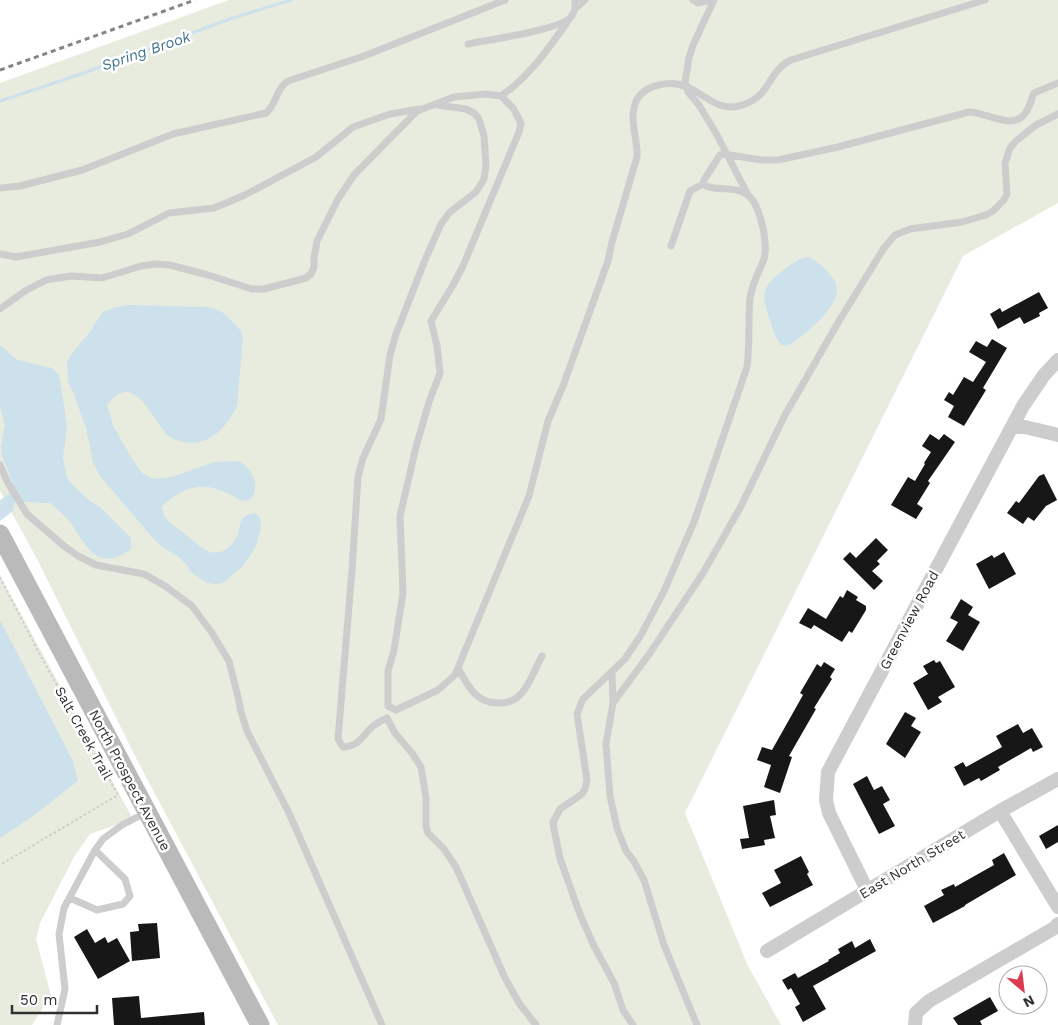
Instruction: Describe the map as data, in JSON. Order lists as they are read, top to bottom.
{
  "streets": {
    "main road": ["North Prospect Avenue"],
    "street": ["Greenview Road", "East North Street"],
    "path": ["Salt Creek Trail"]
  },
  "crossings": [
    ["Greenview Road", "East North Street"]
  ],
  "water": ["Spring Brook"],
  "scale_bar": "50 m",
  "north": "bottom right"
}
